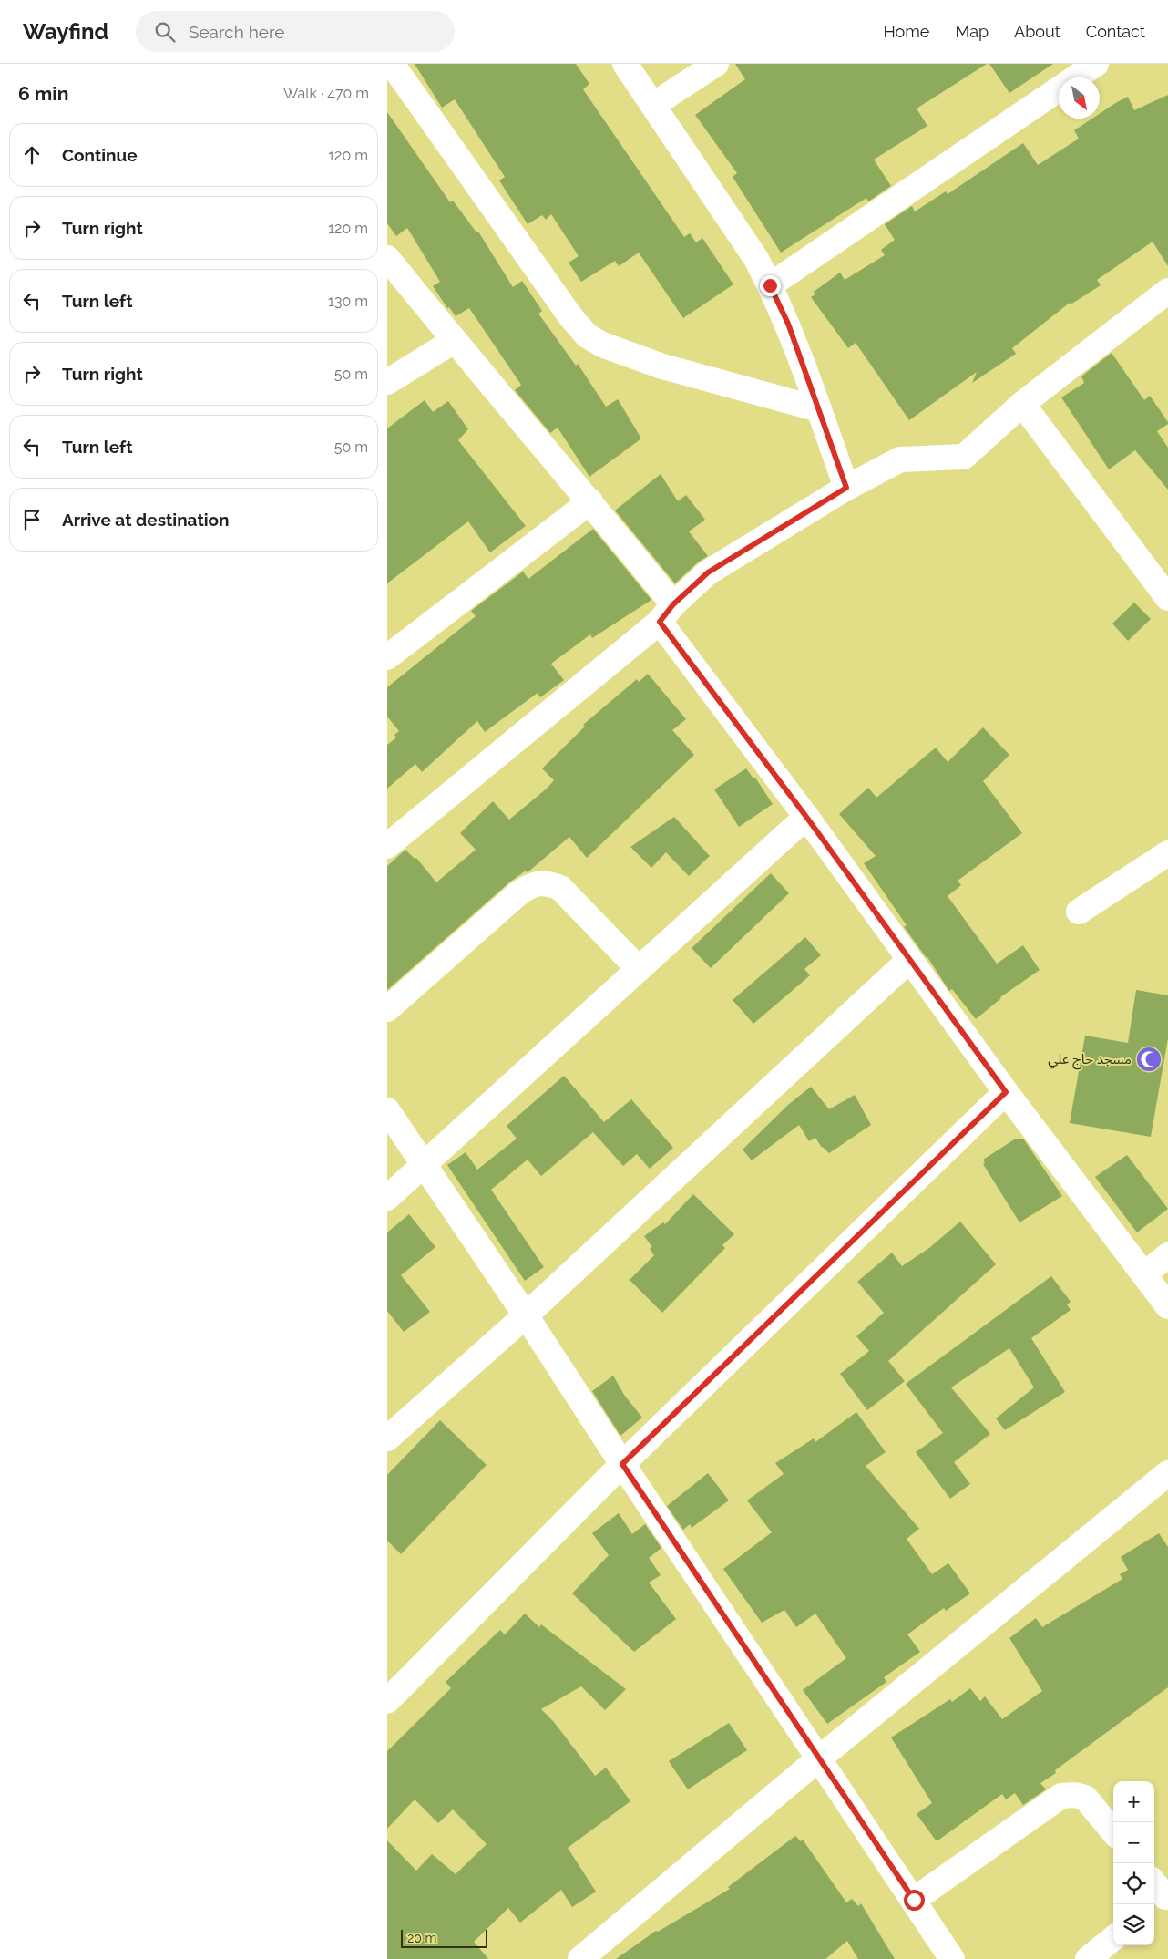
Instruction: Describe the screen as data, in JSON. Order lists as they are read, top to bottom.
{
  "places": {
    "mosque": ["مسجد حاج علي"]
  },
  "scale_bar": "20 m",
  "north": "bottom right",
  "page": {
    "header": "Wayfind",
    "search": "Search here",
    "nav": [
      "Home",
      "Map",
      "About",
      "Contact"
    ],
    "heading": ["6 min", "Walk · 470 m"],
    "list": [
      ["Continue", "120 m"],
      ["Turn right", "120 m"],
      ["Turn left", "130 m"],
      ["Turn right", "50 m"],
      ["Turn left", "50 m"],
      "Arrive at destination"
    ],
    "map_buttons": ["+", "−"],
    "scale": "20 m"
  }
}
